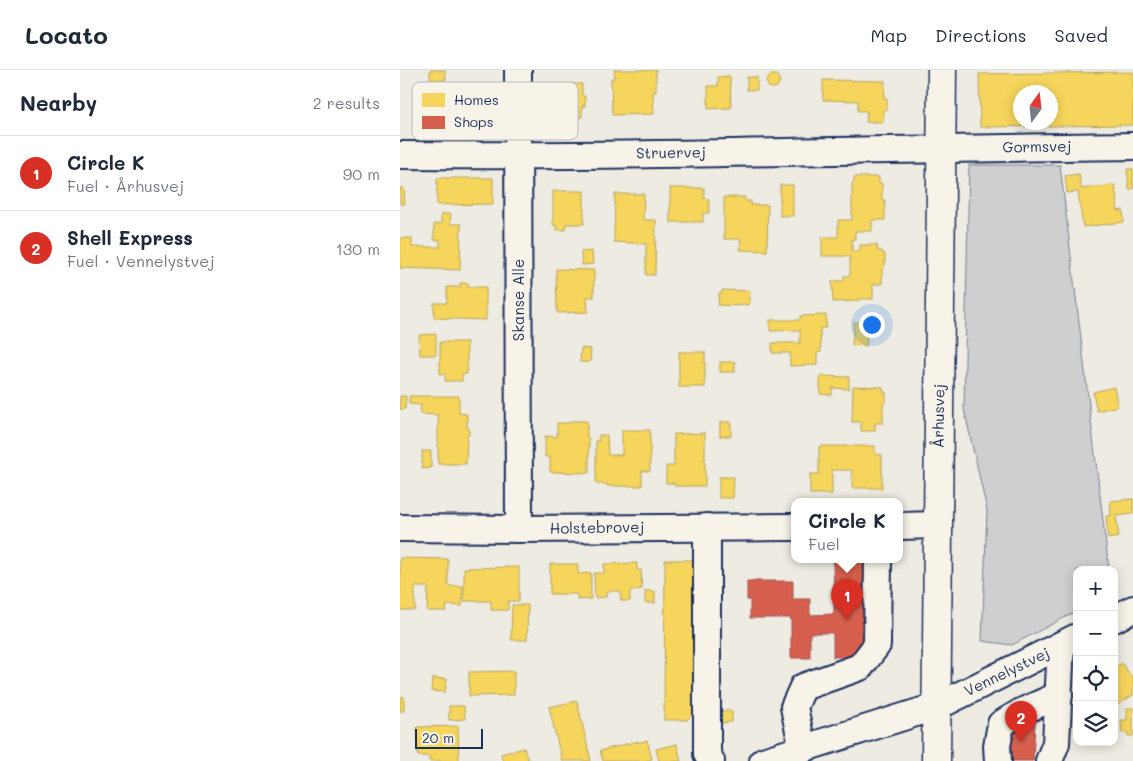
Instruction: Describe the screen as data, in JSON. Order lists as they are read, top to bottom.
{
  "streets": {
    "main road": ["Århusvej"],
    "street": [
      "Gormsvej",
      "Struervej",
      "Skanse Alle",
      "Holstebrovej",
      "Vennelystvej"
    ]
  },
  "crossings": [
    ["Gormsvej", "Struervej"],
    ["Gormsvej", "Århusvej"],
    ["Struervej", "Skanse Alle"],
    ["Struervej", "Århusvej"],
    ["Skanse Alle", "Holstebrovej"],
    ["Århusvej", "Vennelystvej"]
  ],
  "legend": ["Homes", "Shops"],
  "scale_bar": "20 m",
  "north": "top",
  "page": {
    "header": "Locato",
    "nav": ["Map", "Directions", "Saved"],
    "heading": ["Nearby", "2 results"],
    "list": [
      {
        "mark": "1",
        "name": "Circle K",
        "note": "Fuel · Århusvej",
        "value": "90 m"
      },
      {
        "mark": "2",
        "name": "Shell Express",
        "note": "Fuel · Vennelystvej",
        "value": "130 m"
      }
    ],
    "popup": ["Circle K", "Fuel"],
    "map_buttons": ["+", "−"],
    "pins": ["1", "2"],
    "scale": "20 m"
  }
}
